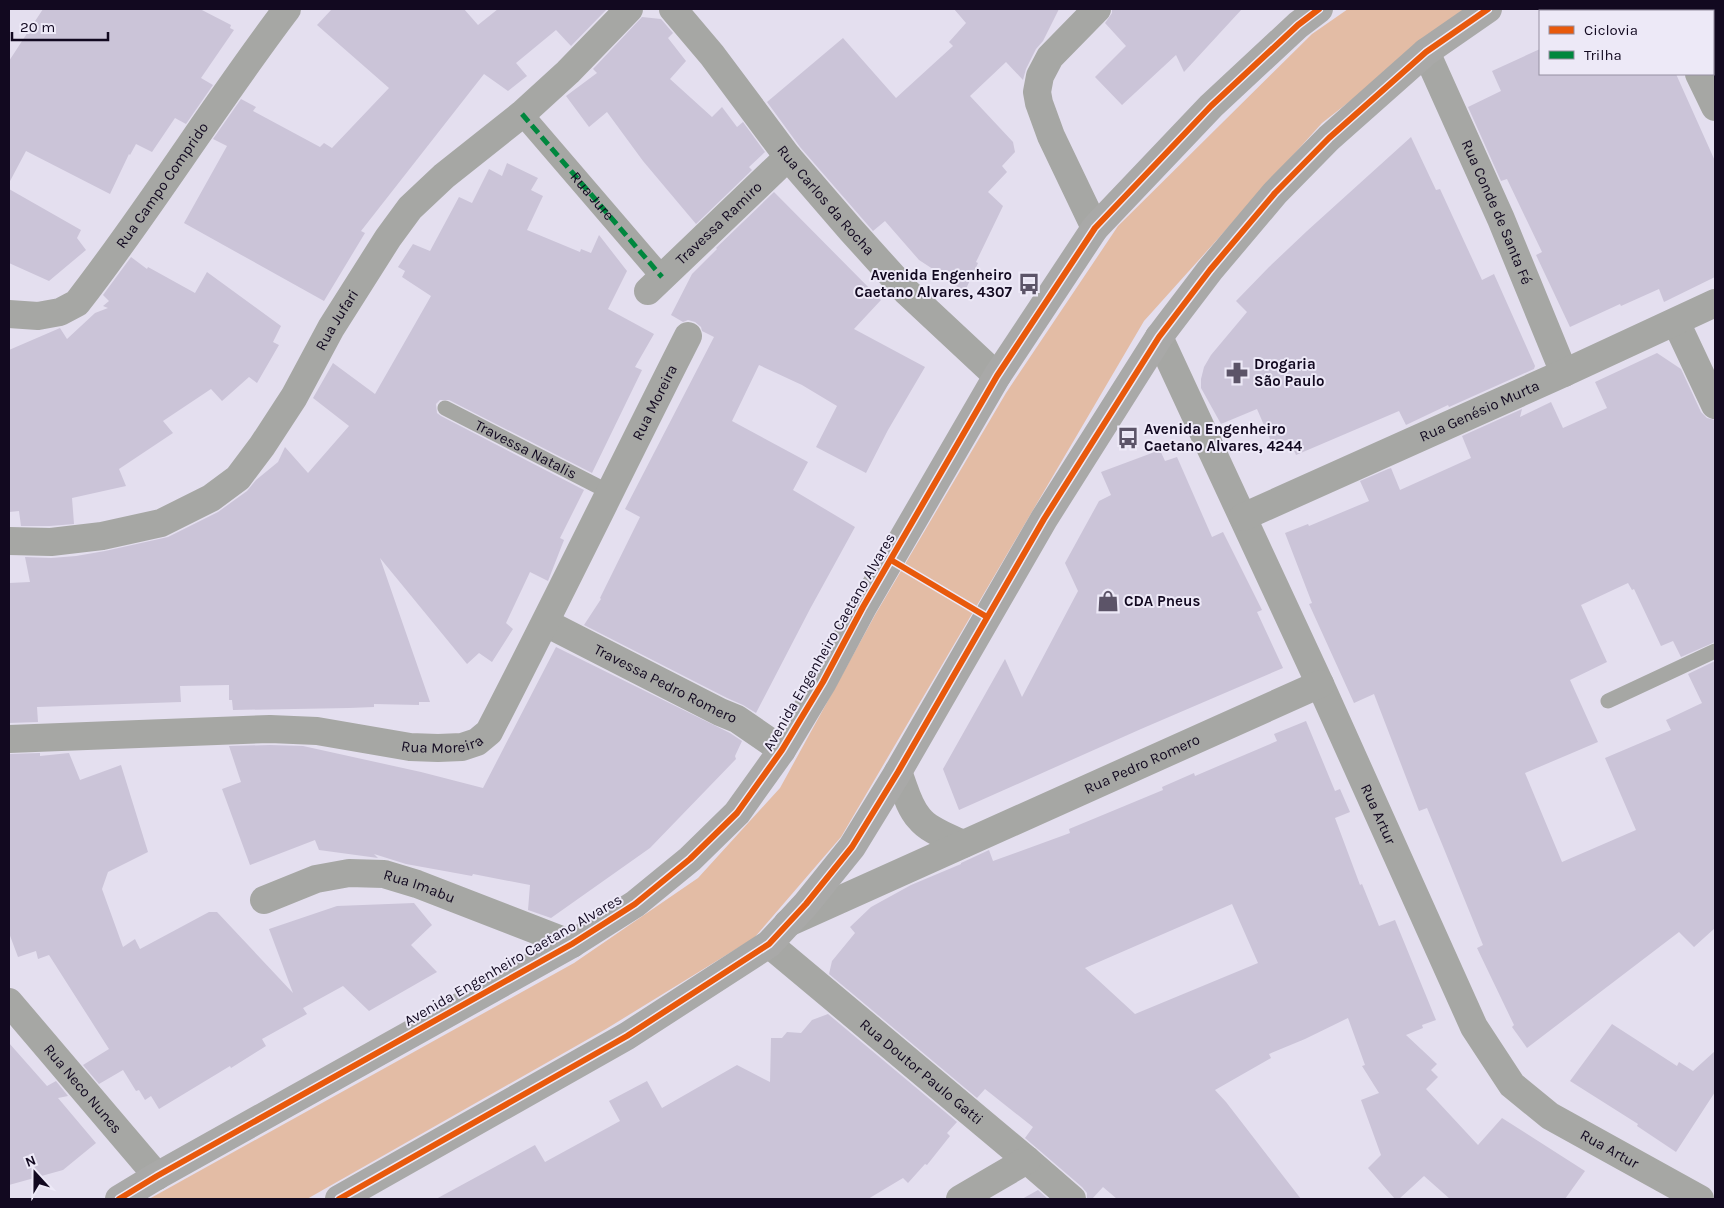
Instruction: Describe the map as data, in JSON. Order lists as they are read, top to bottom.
{
  "streets": {
    "main road": ["Avenida Engenheiro Caetano Alvares"],
    "street": [
      "Rua Campo Comprido",
      "Rua Jure",
      "Rua Carlos da Rocha",
      "Rua Conde de Santa Fé",
      "Travessa Ramiro",
      "Rua Jufari",
      "Rua Moreira",
      "Rua Genésio Murta",
      "Travessa Pedro Romero",
      "Rua Pedro Romero",
      "Rua Artur",
      "Rua Imabu",
      "Rua Doutor Paulo Gatti",
      "Rua Neco Nunes"
    ],
    "lane": ["Travessa Natalis"]
  },
  "crossings": [
    ["Rua Jure", "Travessa Ramiro"],
    ["Rua Jure", "Rua Jufari"],
    ["Rua Carlos da Rocha", "Travessa Ramiro"],
    ["Rua Carlos da Rocha", "Avenida Engenheiro Caetano Alvares"],
    ["Rua Conde de Santa Fé", "Rua Genésio Murta"],
    ["Rua Moreira", "Travessa Natalis"],
    ["Rua Moreira", "Travessa Pedro Romero"],
    ["Rua Genésio Murta", "Rua Artur"],
    ["Avenida Engenheiro Caetano Alvares", "Travessa Pedro Romero"],
    ["Avenida Engenheiro Caetano Alvares", "Rua Imabu"],
    ["Avenida Engenheiro Caetano Alvares", "Rua Neco Nunes"],
    ["Rua Pedro Romero", "Rua Artur"]
  ],
  "places": {
    "bus stop": ["Avenida Engenheiro Caetano Alvares, 4307", "Avenida Engenheiro Caetano Alvares, 4244"],
    "pharmacy": ["Drogaria São Paulo"],
    "shop": ["CDA Pneus"]
  },
  "legend": ["Ciclovia", "Trilha"],
  "scale_bar": "20 m",
  "north": "top"
}
